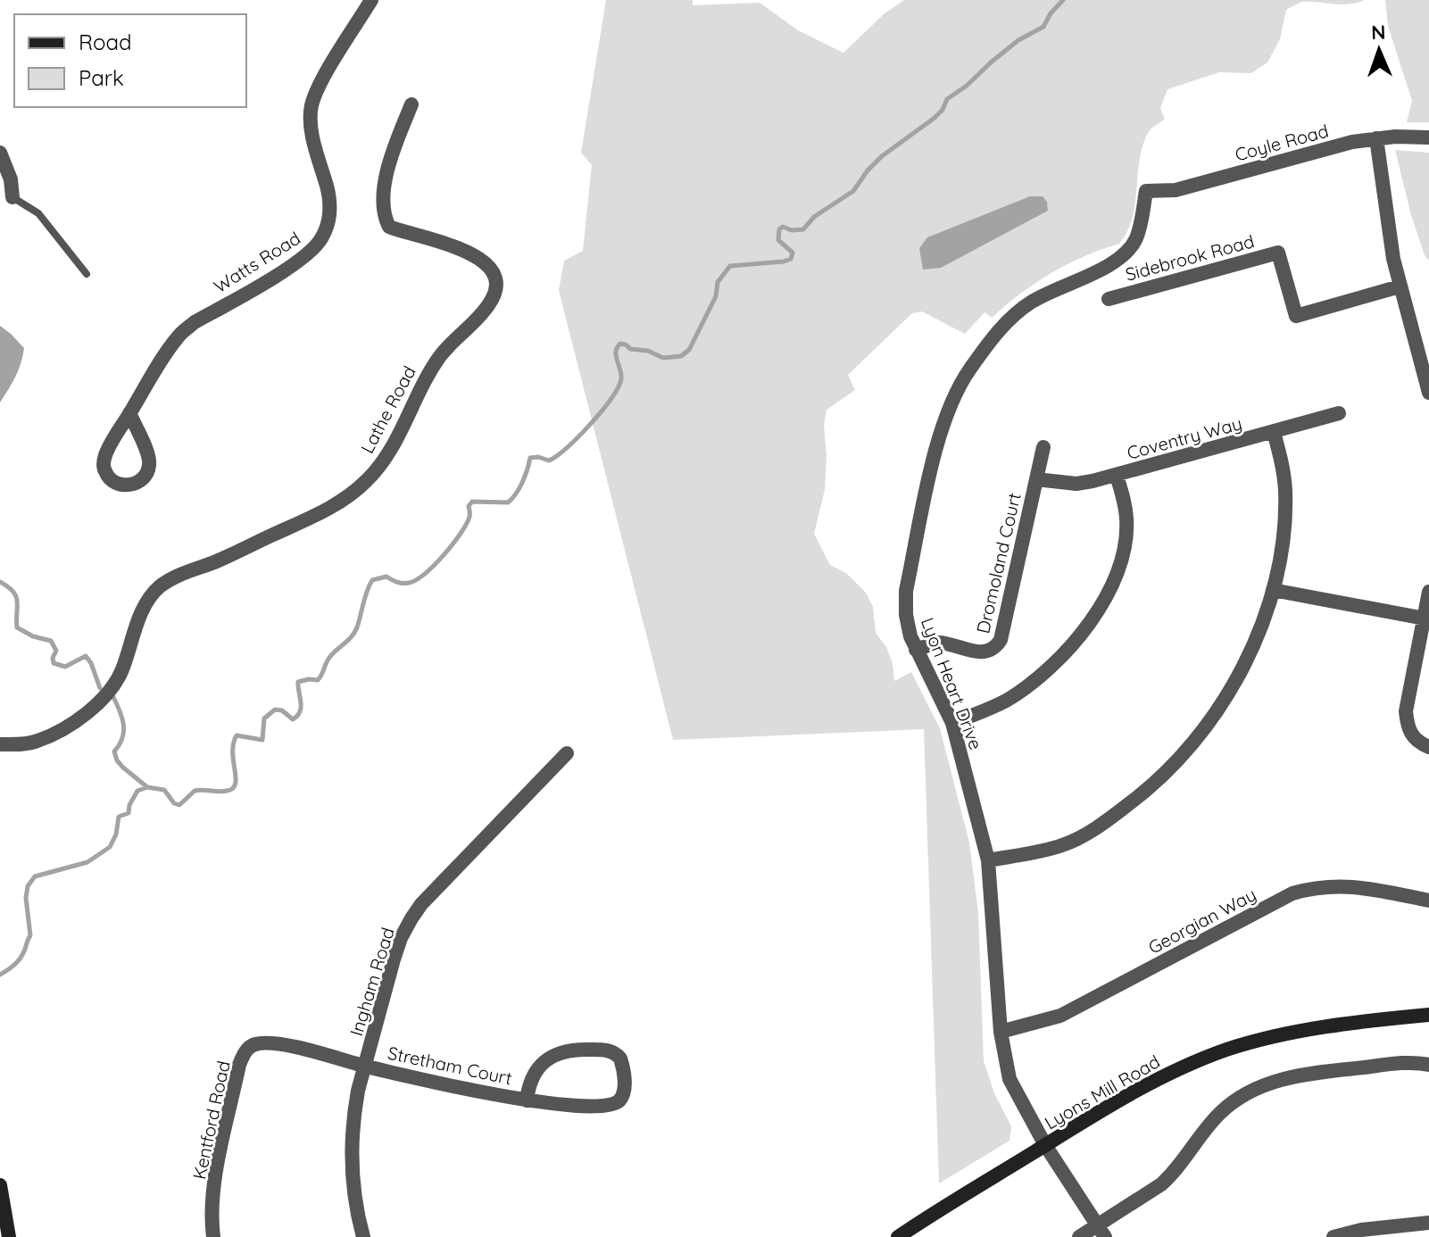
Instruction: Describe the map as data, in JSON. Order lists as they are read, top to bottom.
{
  "streets": {
    "main road": ["Lyons Mill Road"],
    "street": [
      "Coyle Road",
      "Sidebrook Road",
      "Watts Road",
      "Lathe Road",
      "Coventry Way",
      "Dromoland Court",
      "Lyon Heart Drive",
      "Georgian Way",
      "Ingham Road",
      "Stretham Court",
      "Kentford Road"
    ]
  },
  "crossings": [
    ["Coyle Road", "Lyon Heart Drive"],
    ["Coventry Way", "Dromoland Court"],
    ["Dromoland Court", "Lyon Heart Drive"],
    ["Lyon Heart Drive", "Georgian Way"],
    ["Lyon Heart Drive", "Lyons Mill Road"],
    ["Ingham Road", "Stretham Court"],
    ["Ingham Road", "Kentford Road"],
    ["Stretham Court", "Kentford Road"]
  ],
  "legend": ["Road", "Park"],
  "north": "top"
}
